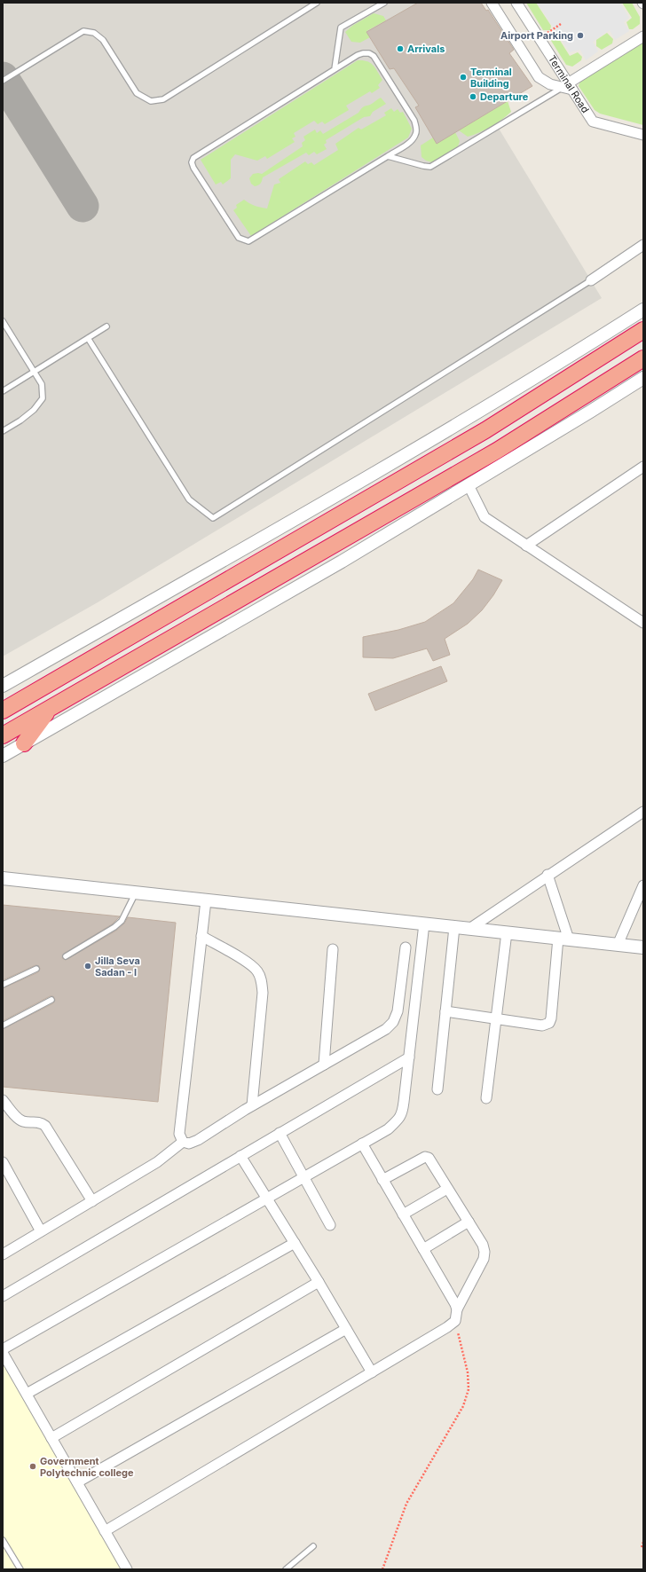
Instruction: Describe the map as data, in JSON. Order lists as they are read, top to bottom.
{
  "streets": {
    "street": ["Terminal Road"]
  },
  "places": [
    "Airport Parking",
    "Arrivals",
    "Terminal Building",
    "Departure",
    "Jilla Seva Sadan - I",
    "Government Polytechnic college"
  ]
}
